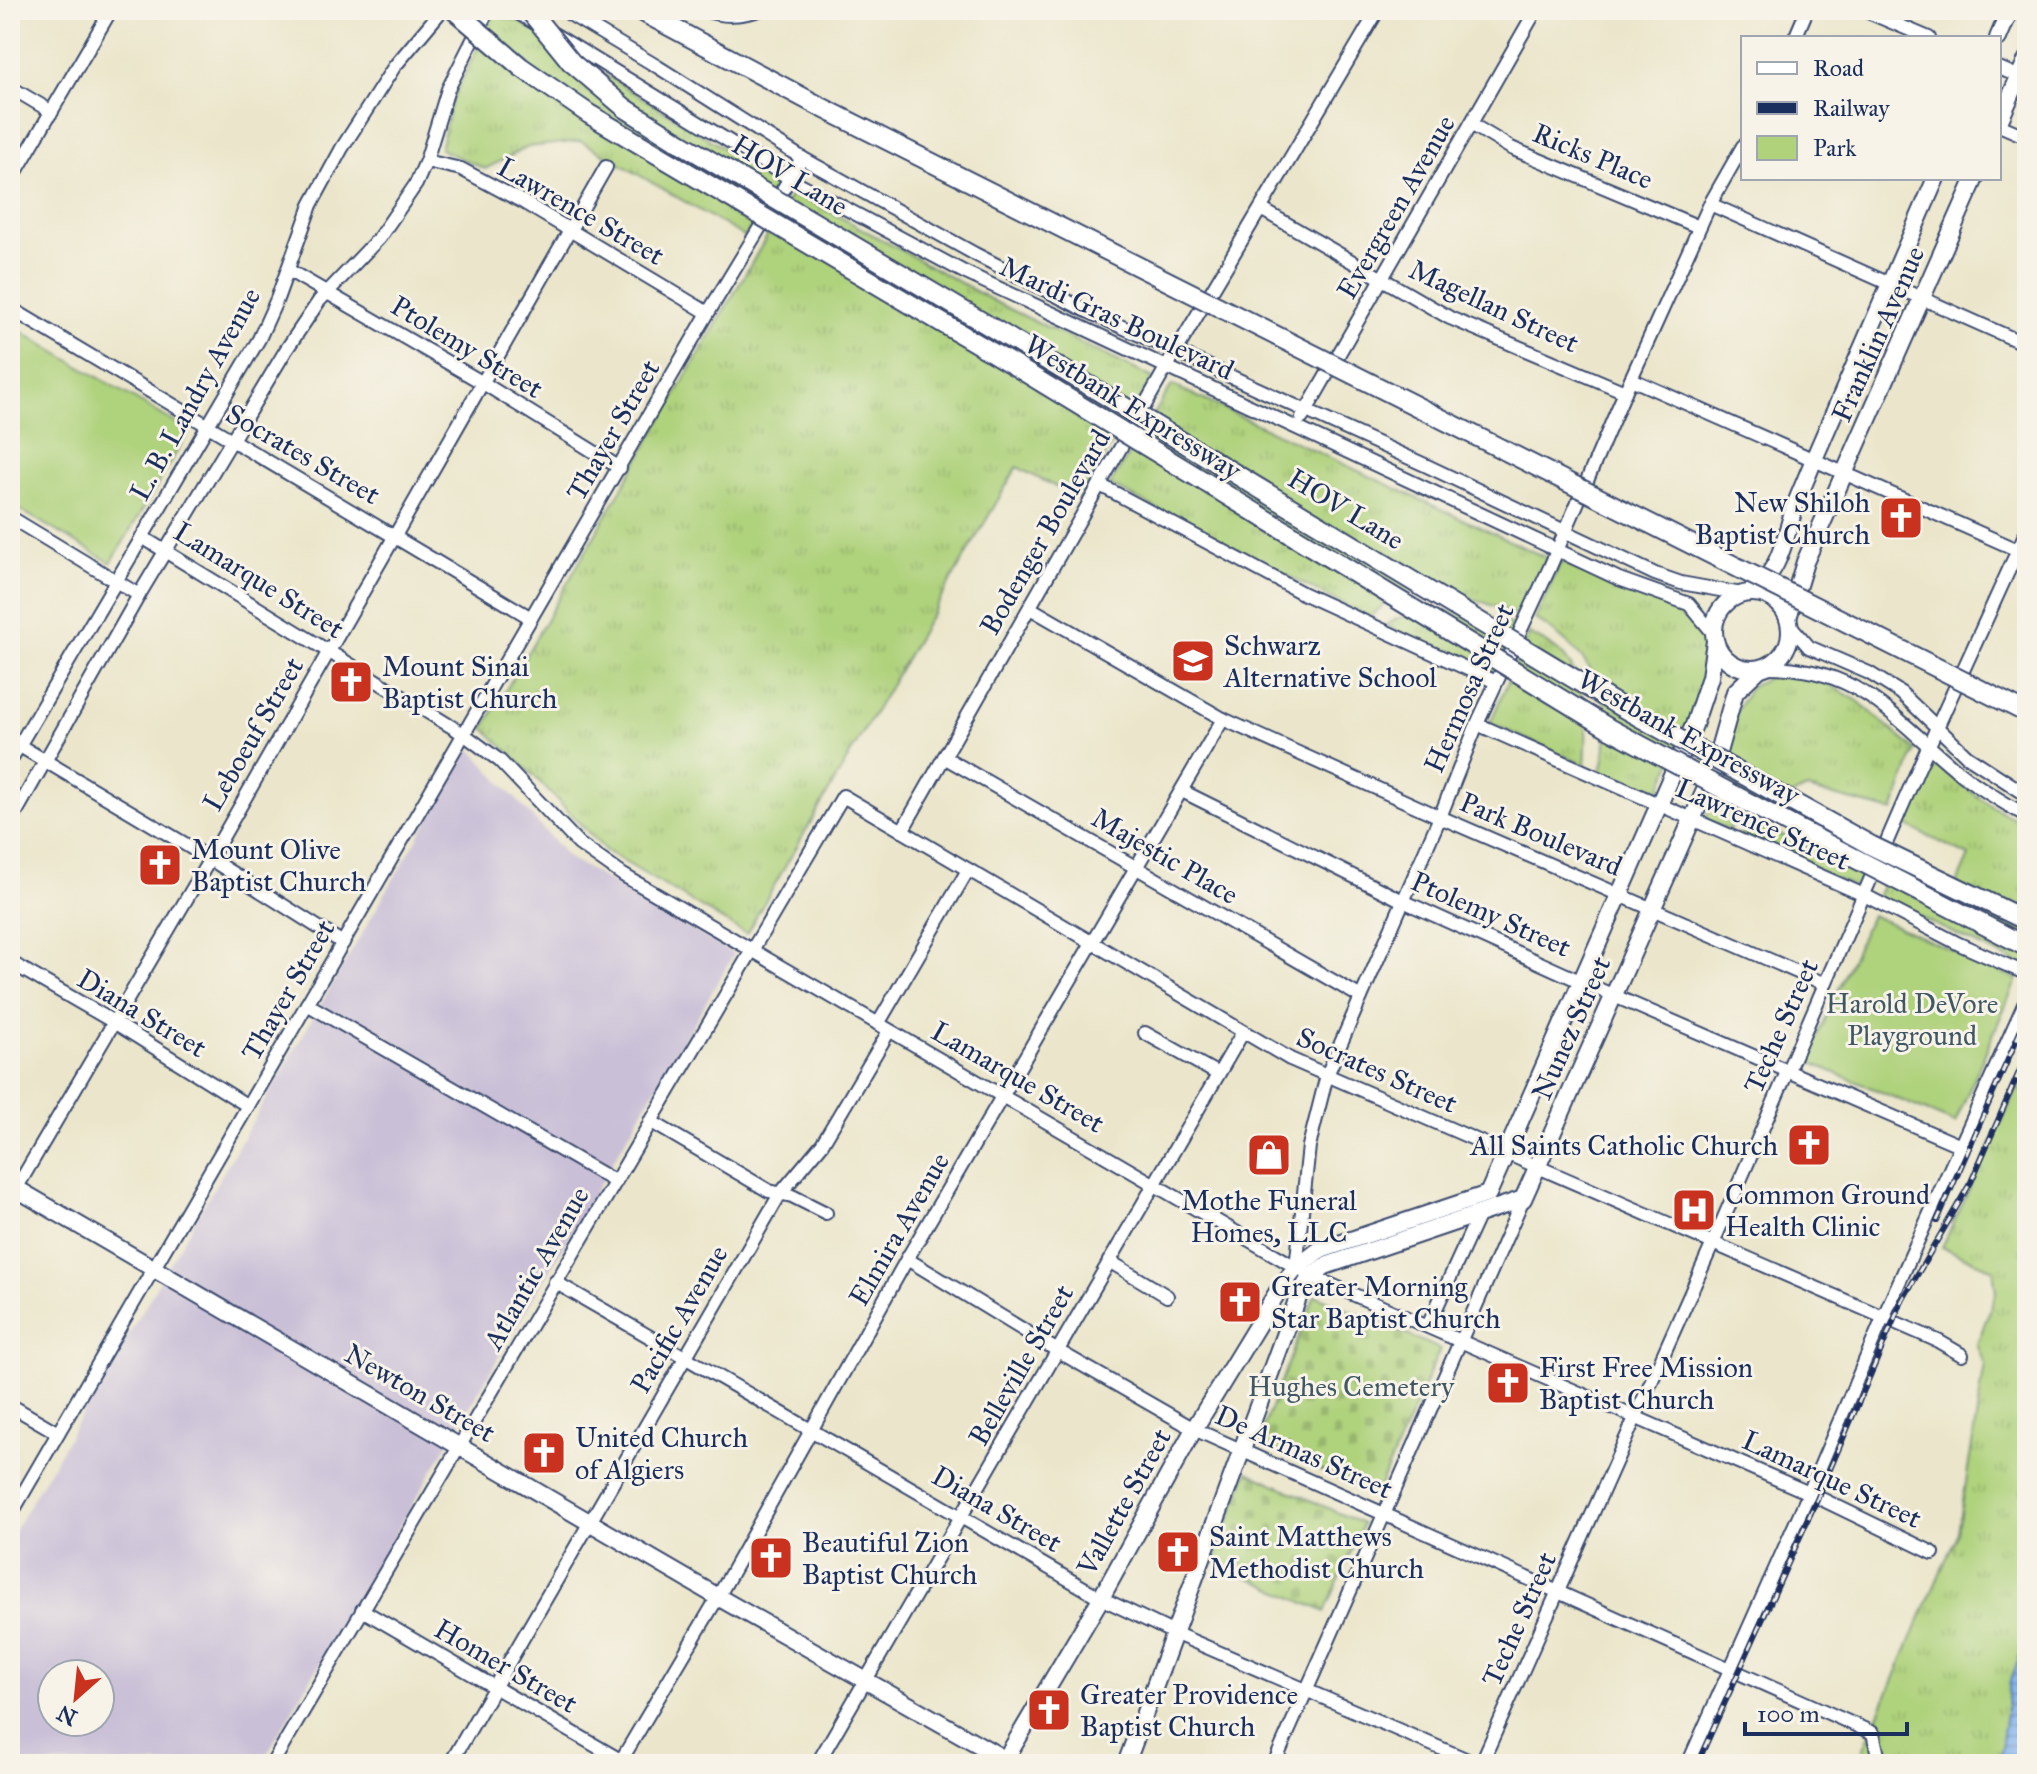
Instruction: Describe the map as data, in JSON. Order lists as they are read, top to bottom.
{
  "streets": {
    "highway": ["HOV Lane", "Westbank Expressway"],
    "main road": [
      "Franklin Avenue",
      "Nunez Street",
      "Newton Street",
      "Vallette Street"
    ],
    "street": [
      "Ricks Place",
      "Evergreen Avenue",
      "Lawrence Street",
      "Magellan Street",
      "Mardi Gras Boulevard",
      "Ptolemy Street",
      "L. B. Landry Avenue",
      "Thayer Street",
      "Socrates Street",
      "Bodenger Boulevard",
      "Lamarque Street",
      "Hermosa Street",
      "Leboeuf Street",
      "Park Boulevard",
      "Majestic Place",
      "Diana Street",
      "Teche Street",
      "Elmira Avenue",
      "Atlantic Avenue",
      "Pacific Avenue",
      "Belleville Street",
      "De Armas Street",
      "Homer Street"
    ]
  },
  "crossings": [
    ["Ricks Place", "Evergreen Avenue"],
    ["Ricks Place", "Hermosa Street"],
    ["Evergreen Avenue", "Magellan Street"],
    ["Evergreen Avenue", "Mardi Gras Boulevard"],
    ["Lawrence Street", "L. B. Landry Avenue"],
    ["Lawrence Street", "Thayer Street"],
    ["Lawrence Street", "Hermosa Street"],
    ["Lawrence Street", "Leboeuf Street"],
    ["Lawrence Street", "Teche Street"],
    ["Lawrence Street", "Nunez Street"],
    ["Magellan Street", "Bodenger Boulevard"],
    ["Magellan Street", "Hermosa Street"],
    ["Mardi Gras Boulevard", "Franklin Avenue"],
    ["Mardi Gras Boulevard", "Thayer Street"],
    ["Mardi Gras Boulevard", "Bodenger Boulevard"],
    ["Mardi Gras Boulevard", "Hermosa Street"],
    ["Mardi Gras Boulevard", "Nunez Street"],
    ["Franklin Avenue", "Nunez Street"],
    ["Ptolemy Street", "L. B. Landry Avenue"],
    ["Ptolemy Street", "Thayer Street"],
    ["Ptolemy Street", "Hermosa Street"],
    ["Ptolemy Street", "Leboeuf Street"],
    ["Ptolemy Street", "Teche Street"],
    ["Ptolemy Street", "Nunez Street"],
    ["Ptolemy Street", "Elmira Avenue"],
    ["L. B. Landry Avenue", "Socrates Street"],
    ["L. B. Landry Avenue", "Lamarque Street"],
    ["Thayer Street", "Socrates Street"],
    ["Thayer Street", "Lamarque Street"],
    ["Thayer Street", "Diana Street"],
    ["Thayer Street", "Newton Street"],
    ["Socrates Street", "Bodenger Boulevard"],
    ["Socrates Street", "Hermosa Street"],
    ["Socrates Street", "Leboeuf Street"],
    ["Socrates Street", "Teche Street"],
    ["Socrates Street", "Nunez Street"],
    ["Socrates Street", "Elmira Avenue"],
    ["Socrates Street", "Atlantic Avenue"],
    ["Socrates Street", "Pacific Avenue"],
    ["Socrates Street", "Belleville Street"],
    ["Bodenger Boulevard", "Park Boulevard"],
    ["Bodenger Boulevard", "Majestic Place"],
    ["Lamarque Street", "Hermosa Street"],
    ["Lamarque Street", "Leboeuf Street"],
    ["Lamarque Street", "Teche Street"],
    ["Lamarque Street", "Nunez Street"],
    ["Lamarque Street", "Elmira Avenue"],
    ["Lamarque Street", "Atlantic Avenue"],
    ["Lamarque Street", "Pacific Avenue"],
    ["Lamarque Street", "Belleville Street"],
    ["Lamarque Street", "Vallette Street"],
    ["Hermosa Street", "Park Boulevard"],
    ["Hermosa Street", "Majestic Place"],
    ["Hermosa Street", "Vallette Street"],
    ["Leboeuf Street", "Diana Street"],
    ["Leboeuf Street", "Newton Street"],
    ["Park Boulevard", "Teche Street"],
    ["Park Boulevard", "Nunez Street"],
    ["Park Boulevard", "Elmira Avenue"],
    ["Majestic Place", "Elmira Avenue"],
    ["Diana Street", "Teche Street"],
    ["Diana Street", "Nunez Street"],
    ["Diana Street", "Elmira Avenue"],
    ["Diana Street", "Atlantic Avenue"],
    ["Diana Street", "Pacific Avenue"],
    ["Diana Street", "Belleville Street"],
    ["Diana Street", "Vallette Street"],
    ["Teche Street", "De Armas Street"],
    ["Nunez Street", "De Armas Street"],
    ["Elmira Avenue", "Newton Street"],
    ["Elmira Avenue", "De Armas Street"],
    ["Elmira Avenue", "Homer Street"],
    ["Atlantic Avenue", "Newton Street"],
    ["Atlantic Avenue", "Homer Street"],
    ["Pacific Avenue", "Newton Street"],
    ["Pacific Avenue", "Homer Street"],
    ["Belleville Street", "Newton Street"],
    ["Belleville Street", "De Armas Street"],
    ["Newton Street", "Vallette Street"],
    ["De Armas Street", "Vallette Street"]
  ],
  "parks": ["Harold DeVore Playground", "Hughes Cemetery"],
  "places": {
    "church": [
      "New Shiloh Baptist Church",
      "Mount Sinai Baptist Church",
      "Mount Olive Baptist Church",
      "All Saints Catholic Church",
      "Greater Morning Star Baptist Church",
      "First Free Mission Baptist Church",
      "United Church of Algiers",
      "Saint Matthews Methodist Church",
      "Beautiful Zion Baptist Church",
      "Greater Providence Baptist Church"
    ],
    "school or university": ["Schwarz Alternative School"],
    "shop": ["Mothe Funeral Homes, LLC"],
    "hospital": ["Common Ground Health Clinic"]
  },
  "legend": ["Road", "Railway", "Park"],
  "scale_bar": "100 m",
  "north": "bottom left"
}
